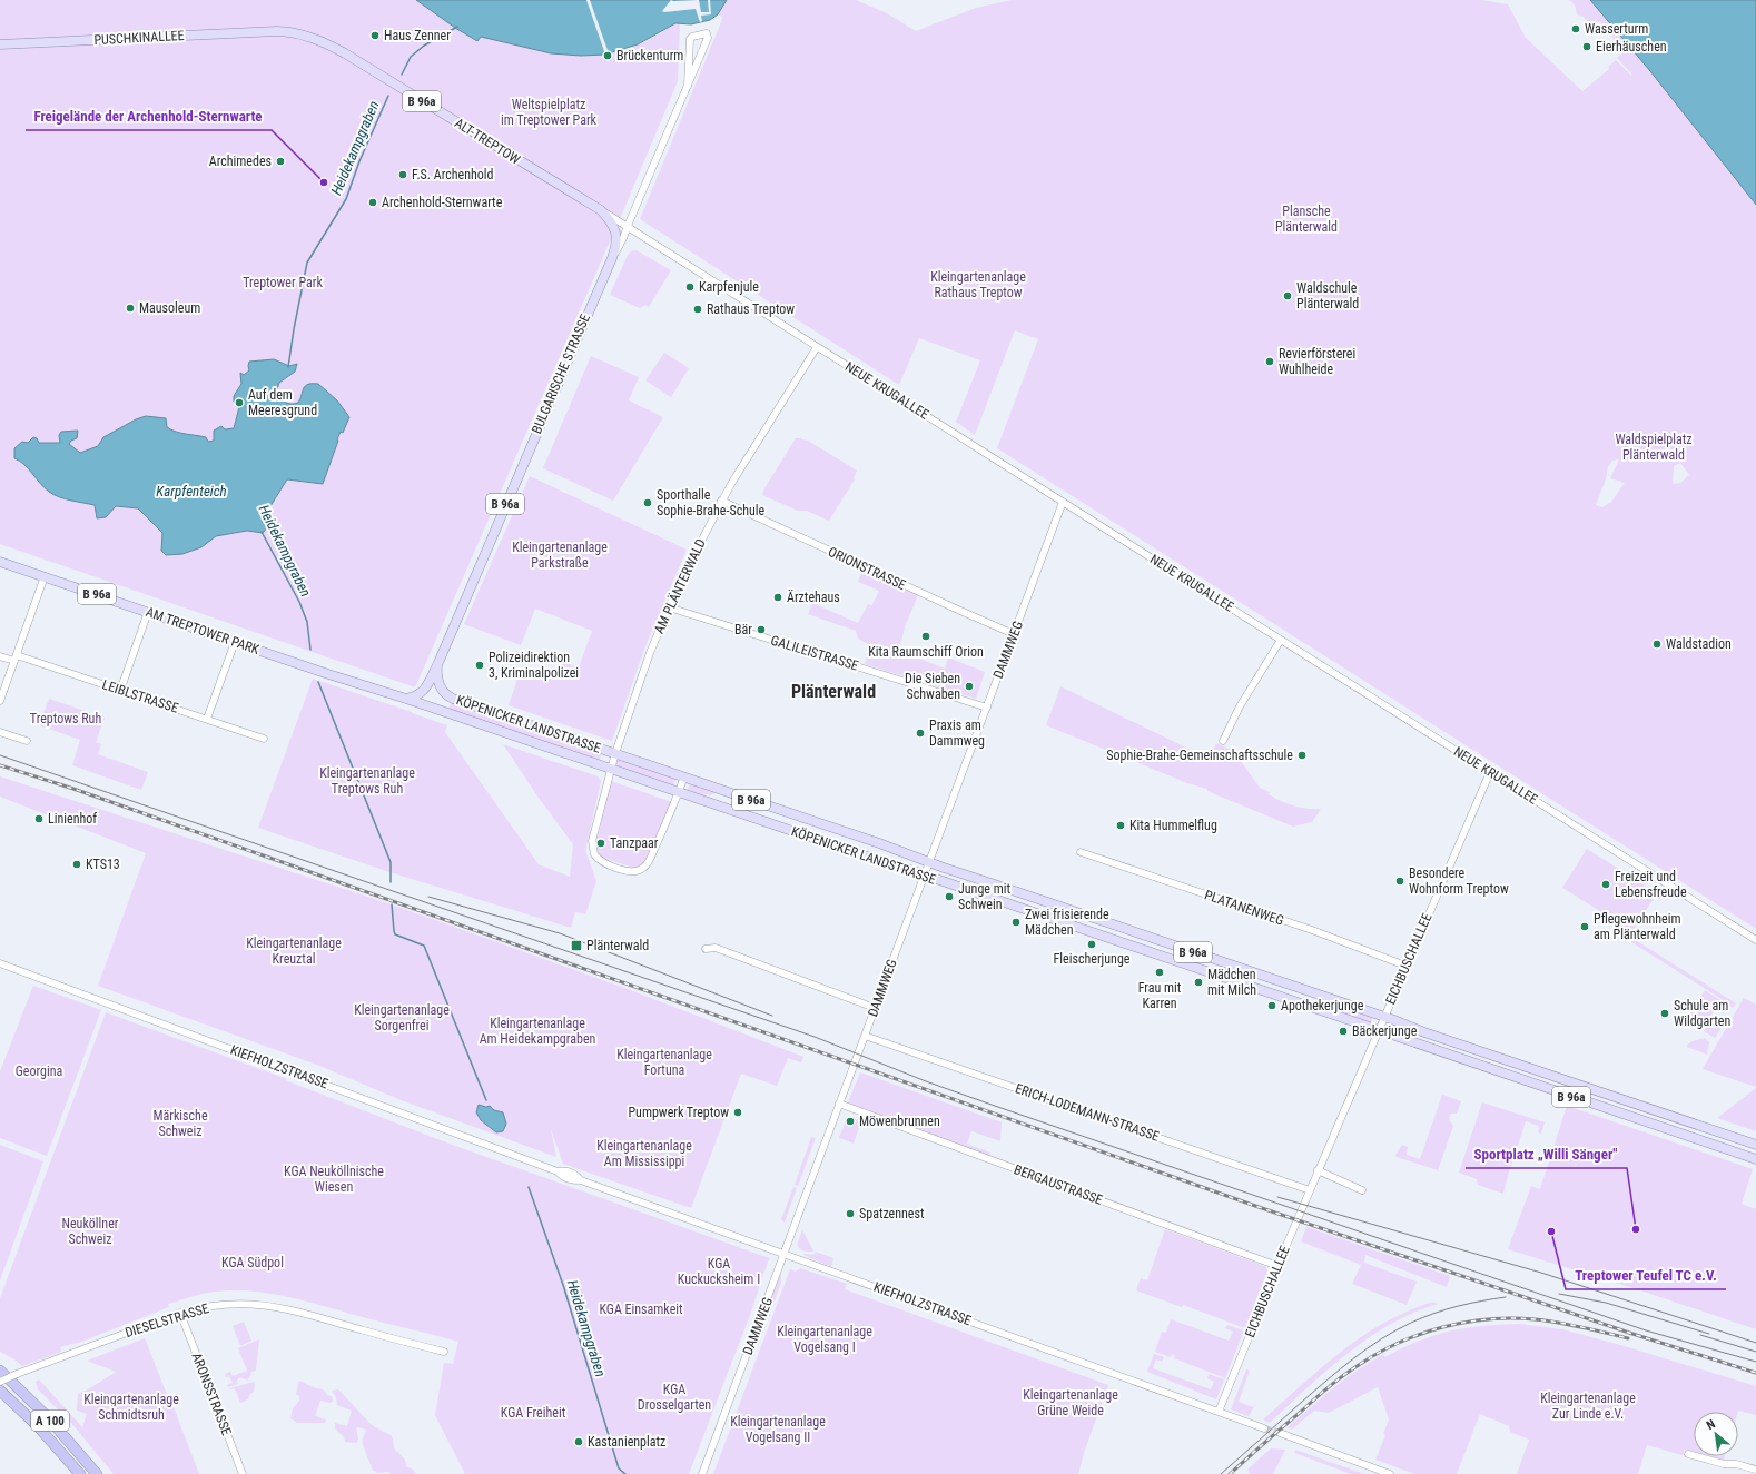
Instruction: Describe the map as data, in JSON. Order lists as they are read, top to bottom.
{
  "streets": {
    "highway": ["A 100"],
    "main road": [
      "PUSCHKINALLEE",
      "B 96a",
      "ALT-TREPTOW",
      "BULGARISCHE STRASSE",
      "AM TREPTOWER PARK",
      "KÖPENICKER LANDSTRASSE"
    ],
    "street": [
      "NEUE KRUGALLEE",
      "ORIONSTRASSE",
      "AM PLÄNTERWALD",
      "DAMMWEG",
      "GALILEISTRASSE",
      "LEIBLSTRASSE",
      "PLATANENWEG",
      "EICHBUSCHALLEE",
      "KIEFHOLZSTRASSE",
      "ERICH-LODEMANN-STRASSE",
      "BERGAUSTRASSE",
      "DIESELSTRASSE",
      "ARONSSTRASSE"
    ]
  },
  "crossings": [
    ["PUSCHKINALLEE", "ALT-TREPTOW"],
    ["ALT-TREPTOW", "BULGARISCHE STRASSE"],
    ["ALT-TREPTOW", "NEUE KRUGALLEE"],
    ["BULGARISCHE STRASSE", "NEUE KRUGALLEE"],
    ["BULGARISCHE STRASSE", "AM TREPTOWER PARK"],
    ["BULGARISCHE STRASSE", "KÖPENICKER LANDSTRASSE"],
    ["NEUE KRUGALLEE", "AM PLÄNTERWALD"],
    ["NEUE KRUGALLEE", "DAMMWEG"],
    ["NEUE KRUGALLEE", "EICHBUSCHALLEE"],
    ["ORIONSTRASSE", "AM PLÄNTERWALD"],
    ["ORIONSTRASSE", "DAMMWEG"],
    ["AM PLÄNTERWALD", "GALILEISTRASSE"],
    ["AM PLÄNTERWALD", "KÖPENICKER LANDSTRASSE"],
    ["AM TREPTOWER PARK", "KÖPENICKER LANDSTRASSE"],
    ["DAMMWEG", "GALILEISTRASSE"],
    ["DAMMWEG", "KÖPENICKER LANDSTRASSE"],
    ["DAMMWEG", "KIEFHOLZSTRASSE"],
    ["DAMMWEG", "ERICH-LODEMANN-STRASSE"],
    ["DAMMWEG", "BERGAUSTRASSE"],
    ["KÖPENICKER LANDSTRASSE", "EICHBUSCHALLEE"],
    ["PLATANENWEG", "EICHBUSCHALLEE"],
    ["EICHBUSCHALLEE", "KIEFHOLZSTRASSE"],
    ["EICHBUSCHALLEE", "ERICH-LODEMANN-STRASSE"],
    ["EICHBUSCHALLEE", "BERGAUSTRASSE"],
    ["DIESELSTRASSE", "ARONSSTRASSE"]
  ],
  "districts": ["Plänterwald"],
  "water": ["Heidekampgraben", "Karpfenteich"],
  "parks": [
    "Weltspielplatz im Treptower Park",
    "Plansche Plänterwald",
    "Kleingartenanlage Rathaus Treptow",
    "Treptower Park",
    "Waldspielplatz Plänterwald",
    "Kleingartenanlage Parkstraße",
    "Treptows Ruh",
    "Kleingartenanlage Treptows Ruh",
    "Kleingartenanlage Kreuztal",
    "Kleingartenanlage Sorgenfrei",
    "Kleingartenanlage Am Heidekampgraben",
    "Kleingartenanlage Fortuna",
    "Georgina",
    "Märkische Schweiz",
    "Kleingartenanlage Am Mississippi",
    "KGA Neuköllnische Wiesen",
    "Neuköllner Schweiz",
    "KGA Südpol",
    "KGA Kuckucksheim I",
    "KGA Einsamkeit",
    "Kleingartenanlage Vogelsang I",
    "KGA Drosselgarten",
    "Kleingartenanlage Grüne Weide",
    "Kleingartenanlage Zur Linde e.V.",
    "Kleingartenanlage Schmidtsruh",
    "KGA Freiheit",
    "Kleingartenanlage Vogelsang II"
  ],
  "places": {
    "other": [
      "Wasserturm",
      "Haus Zenner",
      "Eierhäuschen",
      "Brückenturm",
      "Archimedes",
      "F.S. Archenhold",
      "Freigelände der Archenhold-Sternwarte",
      "Archenhold-Sternwarte",
      "Karpfenjule",
      "Waldschule Plänterwald",
      "Mausoleum",
      "Rathaus Treptow",
      "Revierförsterei Wuhlheide",
      "Auf dem Meeresgrund",
      "Sporthalle Sophie-Brahe-Schule",
      "Ärztehaus",
      "Bär",
      "Kita Raumschiff Orion",
      "Waldstadion",
      "Polizeidirektion 3, Kriminalpolizei",
      "Die Sieben Schwaben",
      "Praxis am Dammweg",
      "Sophie-Brahe-Gemeinschaftsschule",
      "Linienhof",
      "Kita Hummelflug",
      "Tanzpaar",
      "KTS13",
      "Besondere Wohnform Treptow",
      "Freizeit und Lebensfreude",
      "Junge mit Schwein",
      "Zwei frisierende Mädchen",
      "Pflegewohnheim am Plänterwald",
      "Fleischerjunge",
      "Frau mit Karren",
      "Mädchen mit Milch",
      "Apothekerjunge",
      "Schule am Wildgarten",
      "Bäckerjunge",
      "Pumpwerk Treptow",
      "Möwenbrunnen",
      "Spatzennest",
      "Sportplatz „Willi Sänger\"",
      "Treptower Teufel TC e.V.",
      "Kastanienplatz"
    ],
    "transit": ["Plänterwald"]
  },
  "north": "top left"
}
